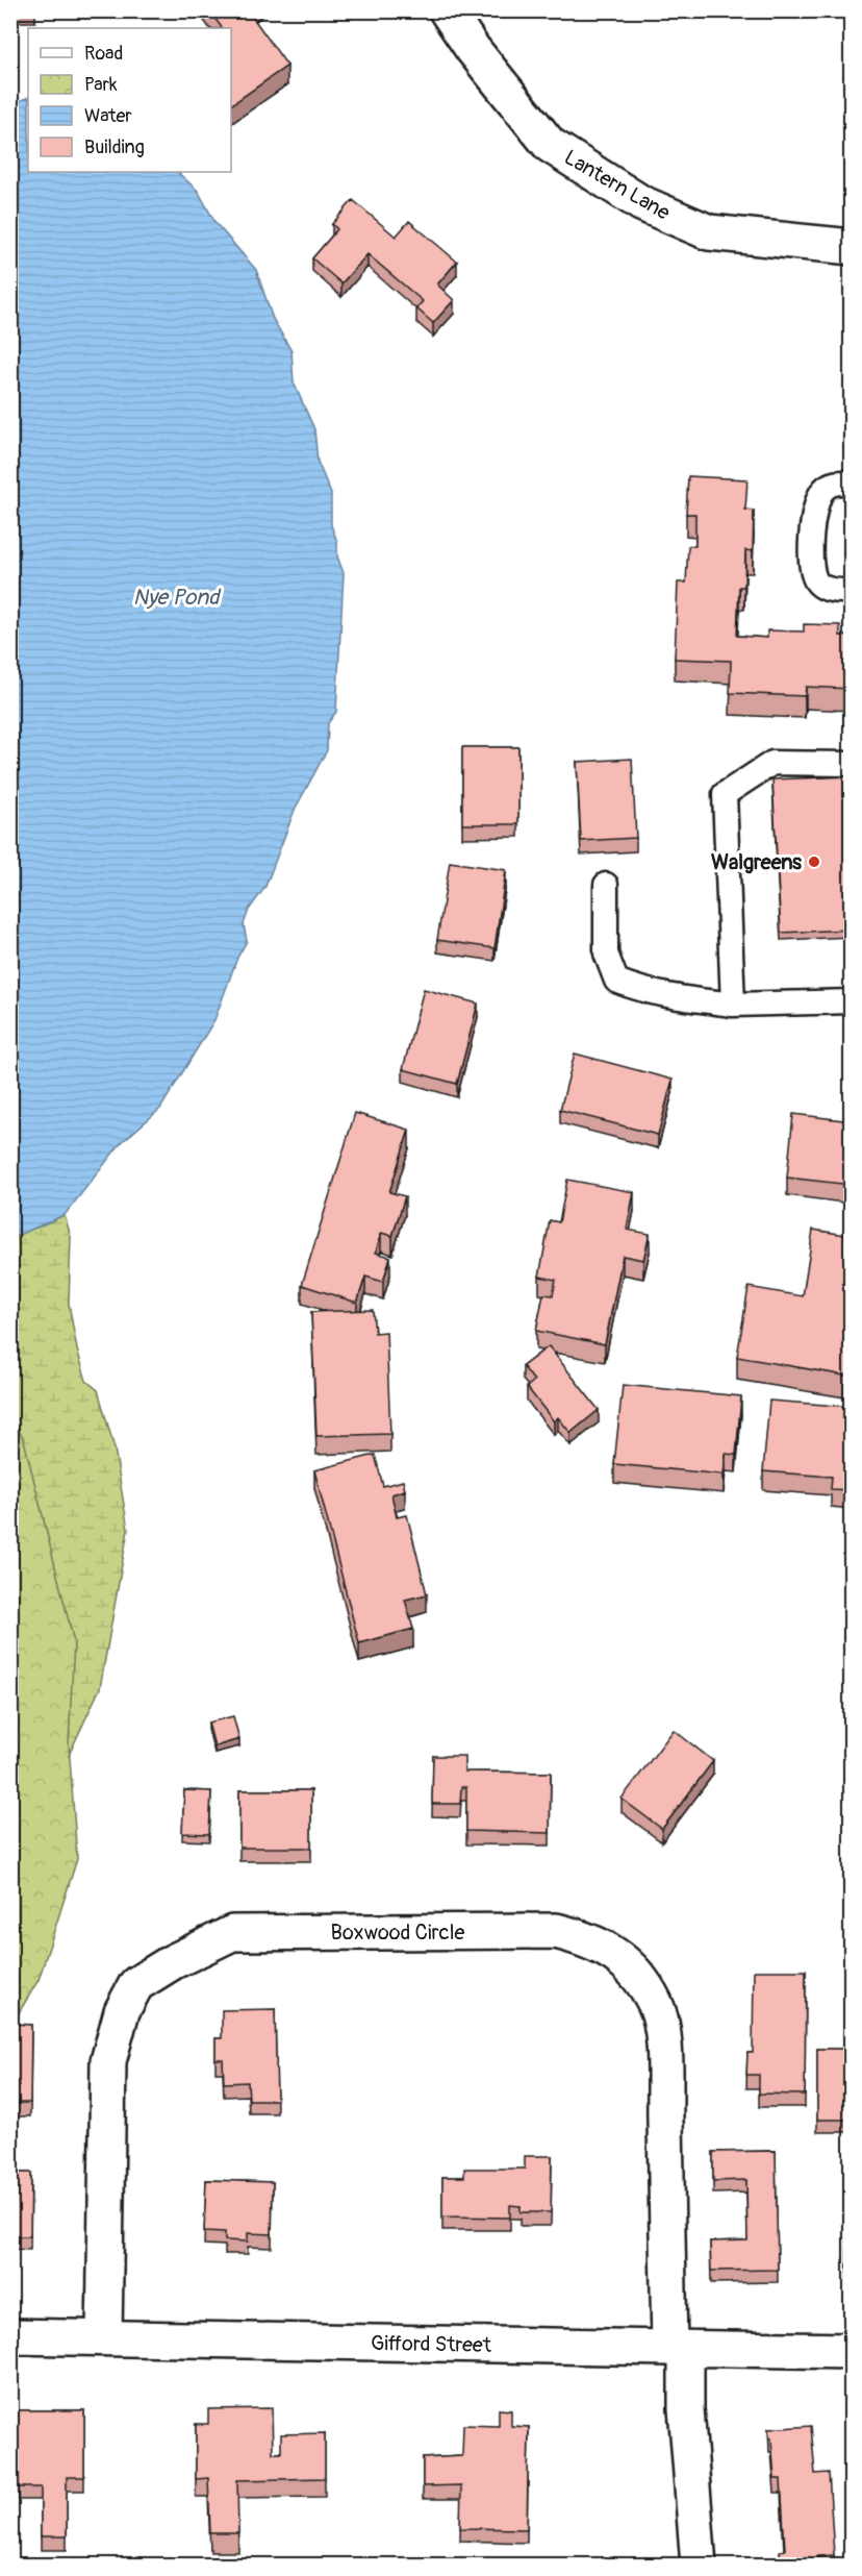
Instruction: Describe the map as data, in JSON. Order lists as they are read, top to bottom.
{
  "streets": {
    "street": ["Lantern Lane", "Boxwood Circle", "Gifford Street"]
  },
  "crossings": [
    ["Boxwood Circle", "Gifford Street"]
  ],
  "water": ["Nye Pond"],
  "places": ["Walgreens"],
  "legend": [
    "Road",
    "Park",
    "Water",
    "Building"
  ]
}
